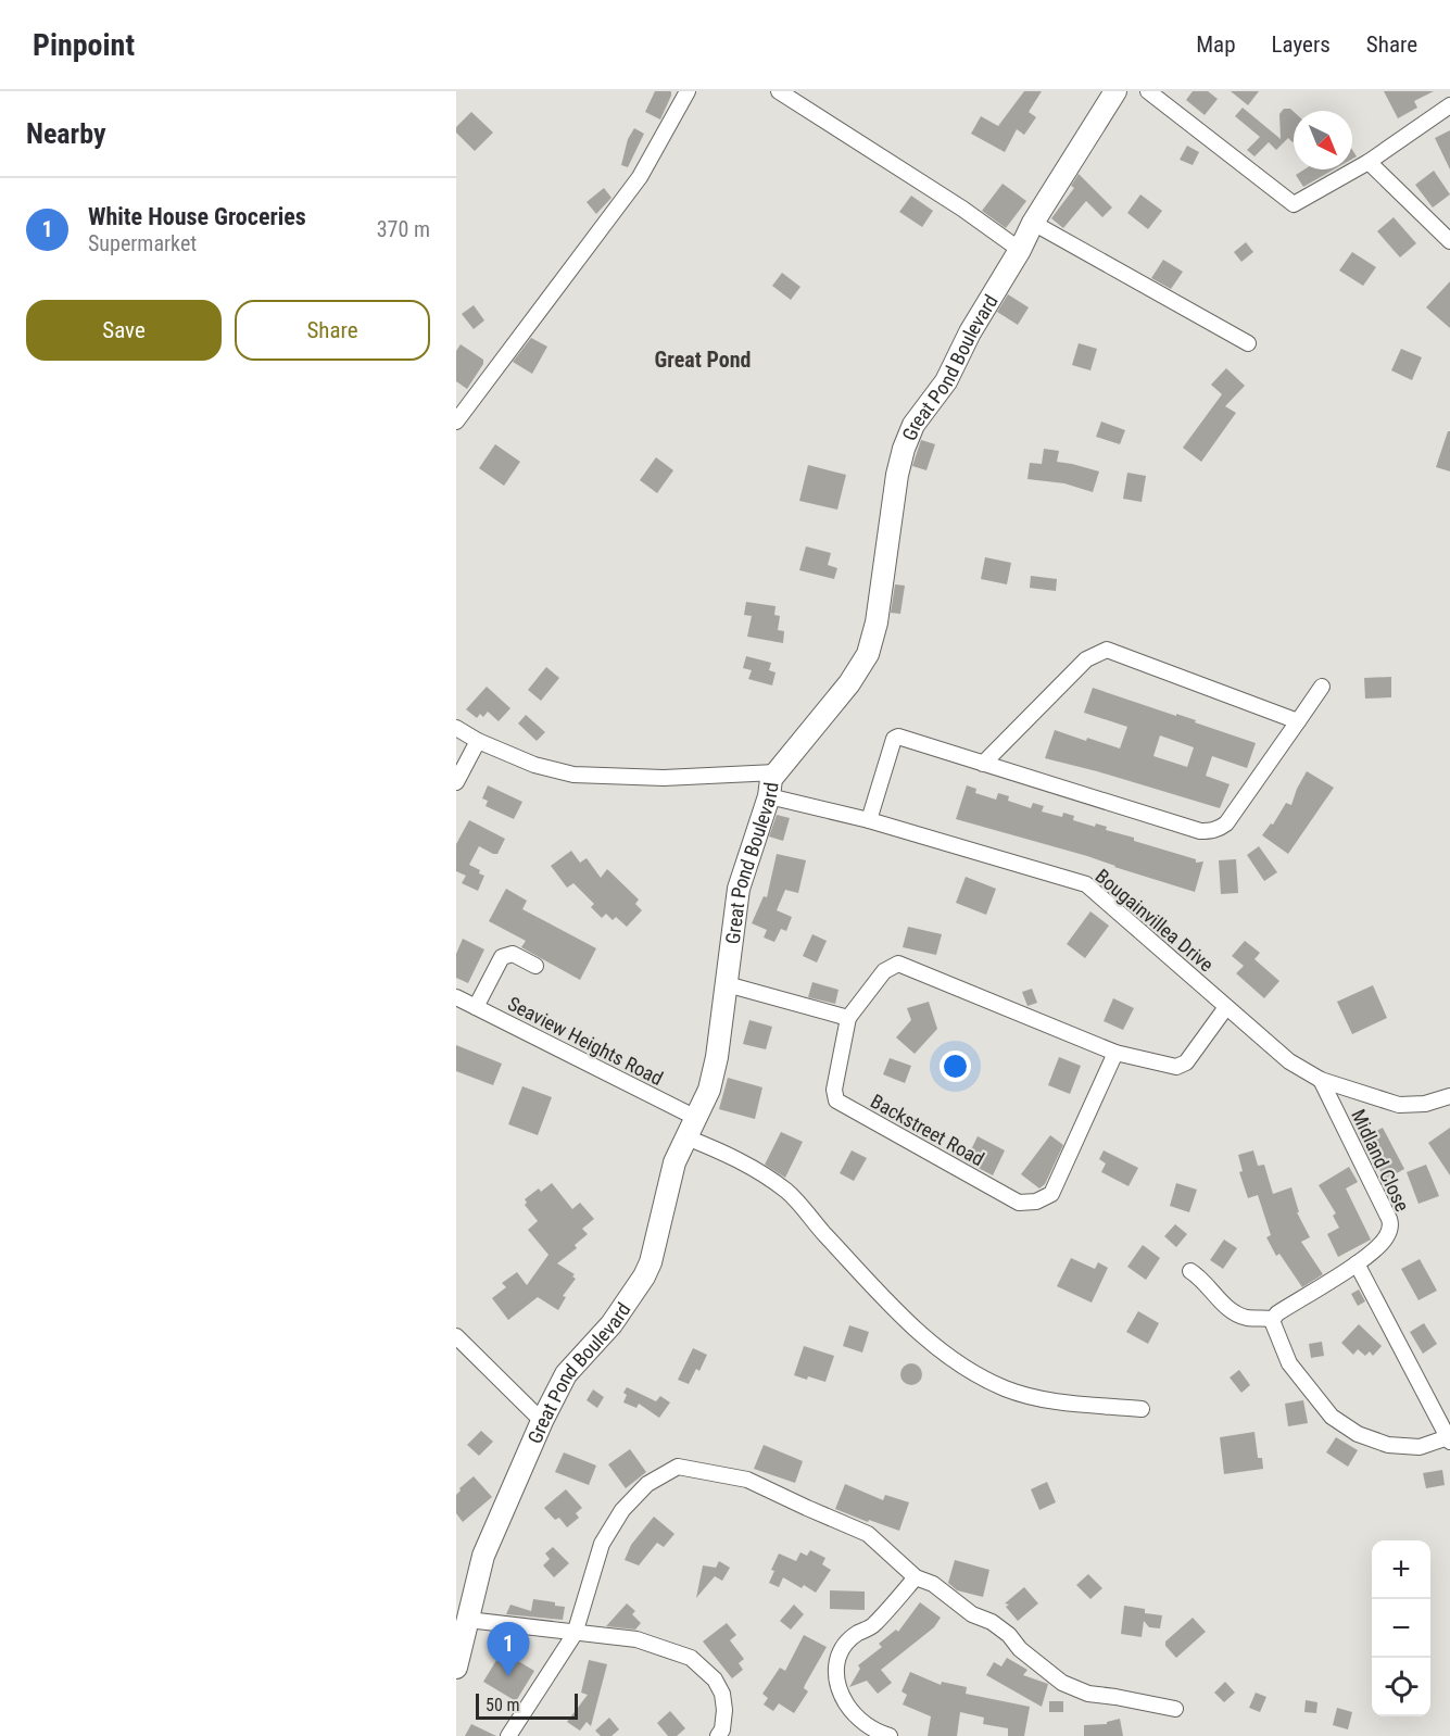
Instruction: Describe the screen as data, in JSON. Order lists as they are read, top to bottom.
{
  "streets": {
    "street": [
      "Great Pond Boulevard",
      "Bougainvillea Drive",
      "Seaview Heights Road",
      "Backstreet Road",
      "Midland Close"
    ]
  },
  "crossings": [
    ["Great Pond Boulevard", "Bougainvillea Drive"],
    ["Great Pond Boulevard", "Seaview Heights Road"],
    ["Bougainvillea Drive", "Midland Close"]
  ],
  "districts": ["Great Pond"],
  "scale_bar": "50 m",
  "north": "bottom right",
  "page": {
    "header": "Pinpoint",
    "nav": ["Map", "Layers", "Share"],
    "heading": "Nearby",
    "list": [
      {
        "mark": "1",
        "name": "White House Groceries",
        "note": "Supermarket",
        "value": "370 m"
      }
    ],
    "buttons": ["Save", "Share"],
    "map_buttons": ["+", "−"],
    "pins": "1",
    "scale": "50 m"
  }
}
